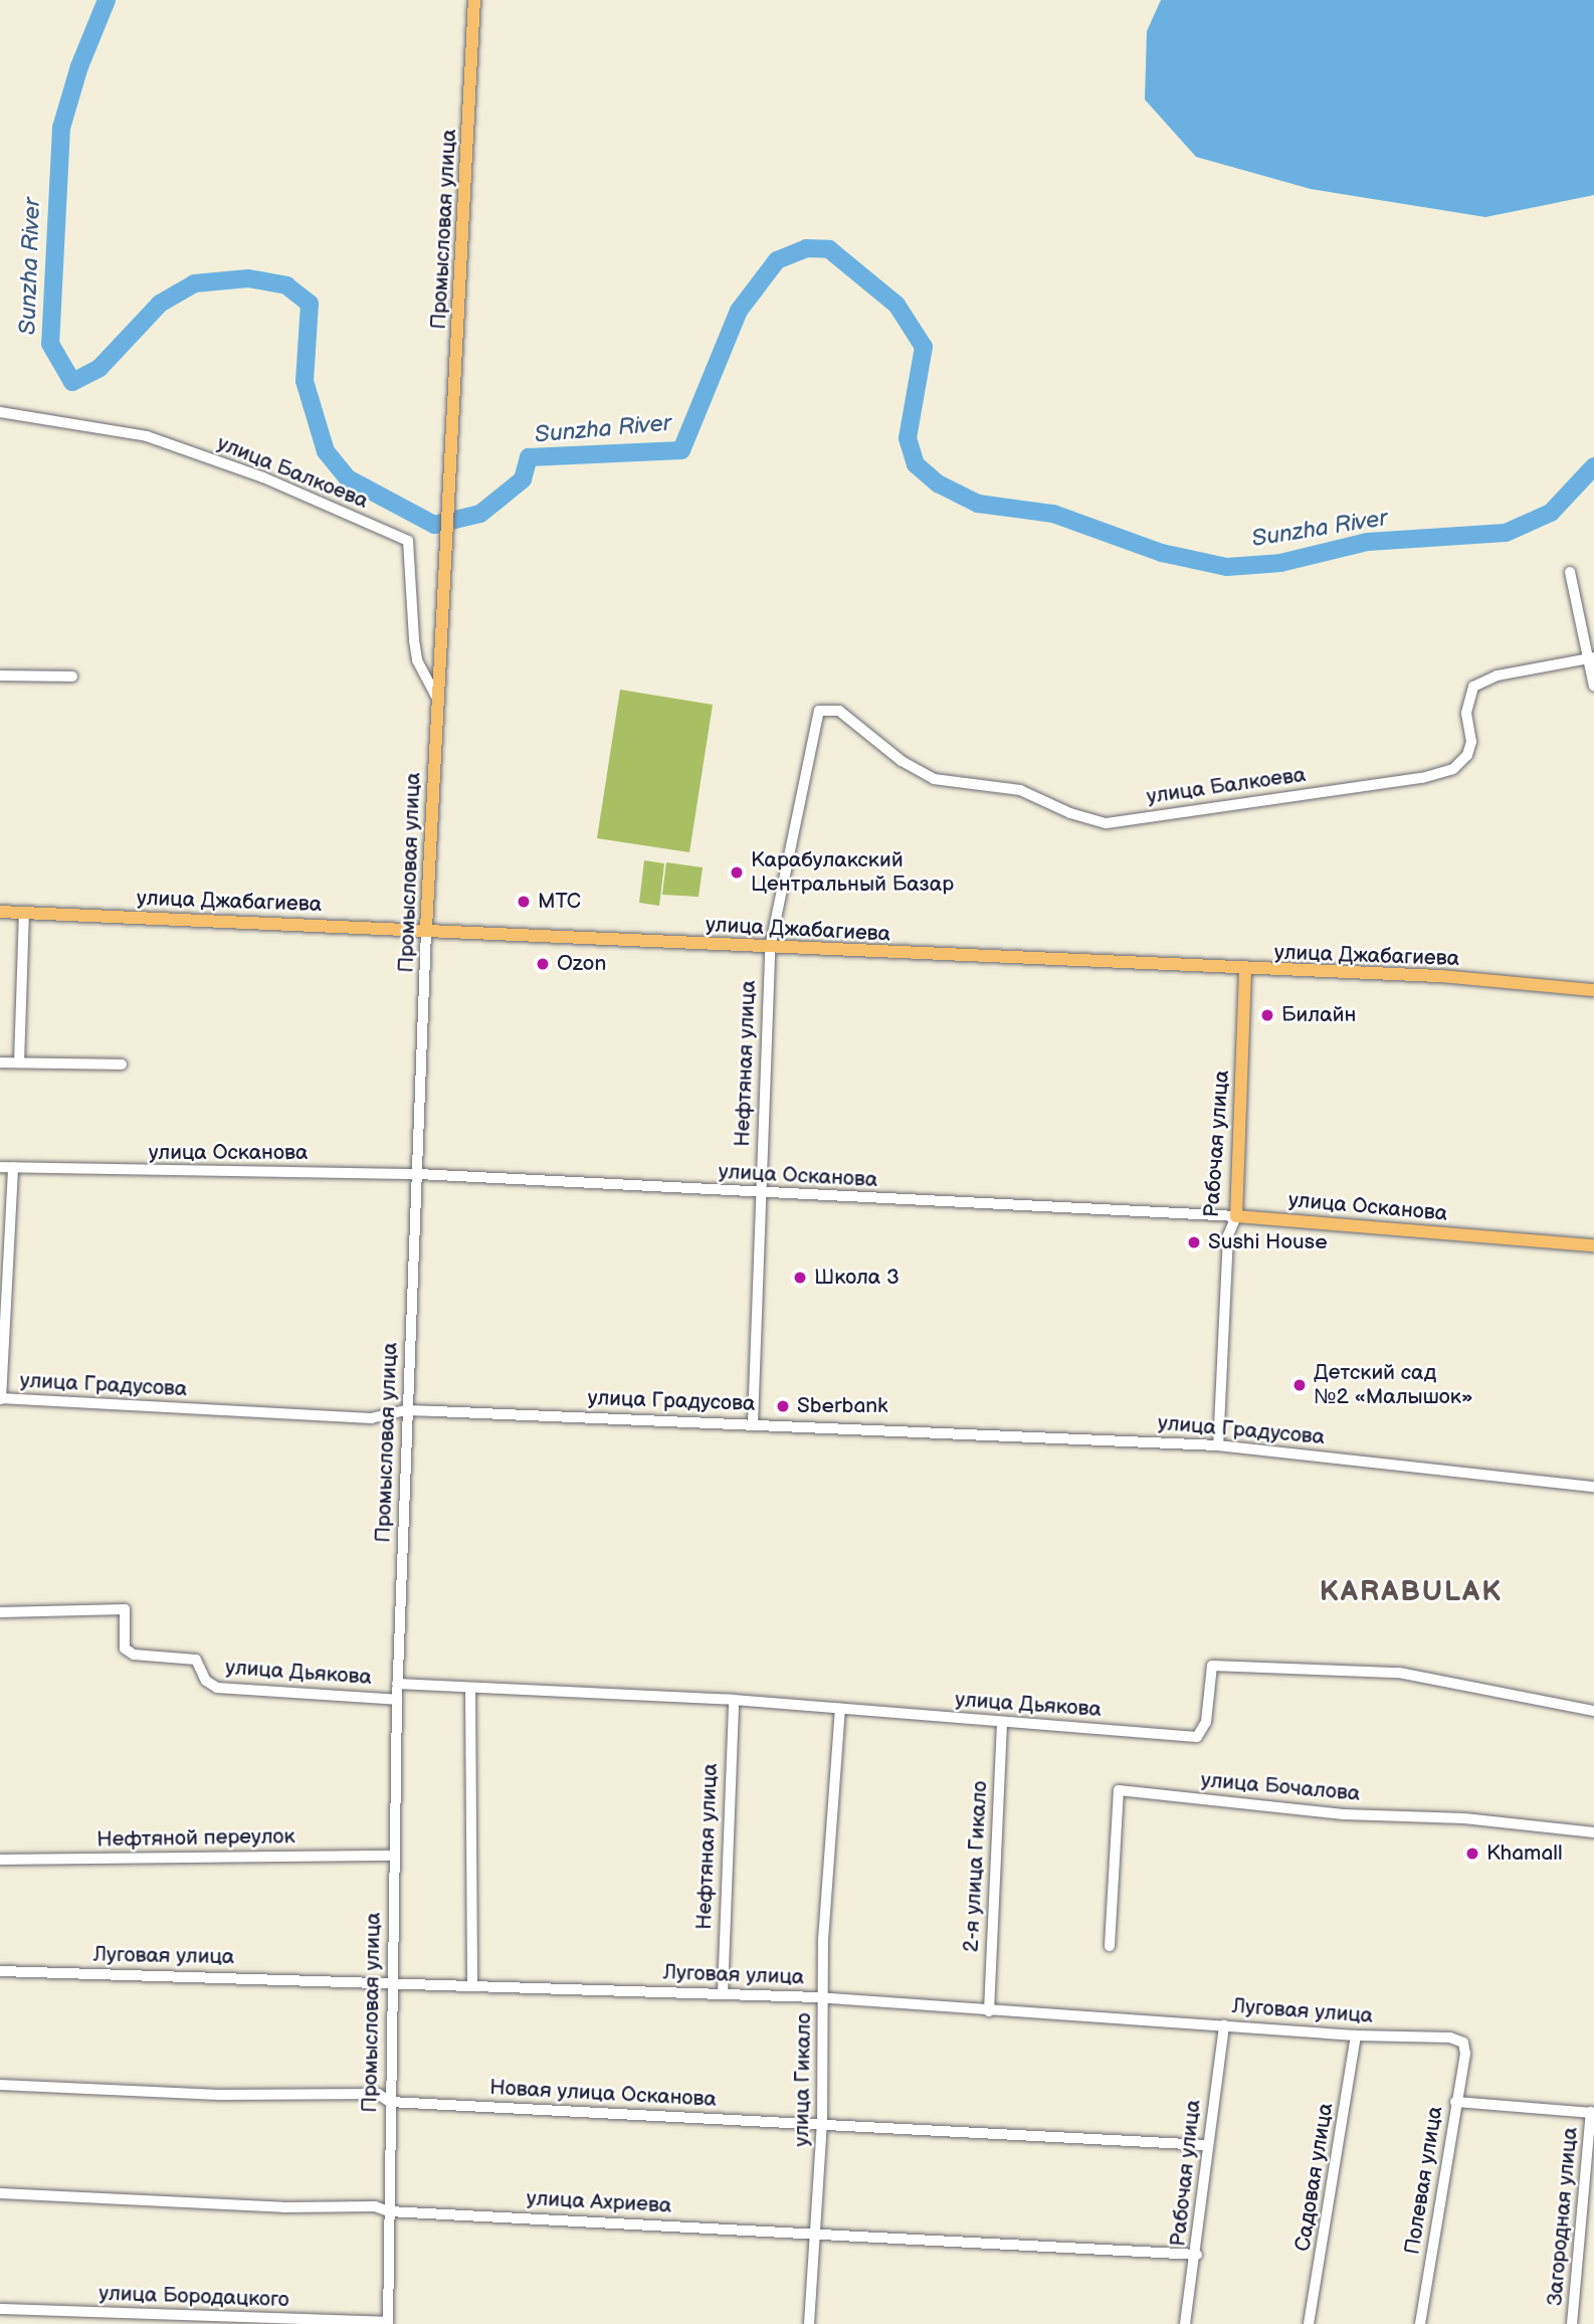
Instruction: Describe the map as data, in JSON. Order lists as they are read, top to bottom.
{
  "streets": {
    "main road": [
      "Промысловая улица",
      "улица Джабагиева",
      "Рабочая улица",
      "улица Осканова"
    ],
    "street": [
      "улица Балкоева",
      "Нефтяная улица",
      "улица Градусова",
      "улица Дьякова",
      "улица Бочалова",
      "Нефтяной переулок",
      "2-я улица Гикало",
      "Луговая улица",
      "улица Гикало",
      "Новая улица Осканова",
      "Садовая улица",
      "Полевая улица",
      "улица Ахриева",
      "Загородная улица",
      "улица Бородацкого"
    ]
  },
  "crossings": [
    ["Промысловая улица", "улица Балкоева"],
    ["Промысловая улица", "улица Джабагиева"],
    ["Промысловая улица", "улица Осканова"],
    ["Промысловая улица", "улица Градусова"],
    ["Промысловая улица", "улица Дьякова"],
    ["Промысловая улица", "Нефтяной переулок"],
    ["Промысловая улица", "Луговая улица"],
    ["Промысловая улица", "Новая улица Осканова"],
    ["Промысловая улица", "улица Ахриева"],
    ["Промысловая улица", "улица Бородацкого"],
    ["улица Балкоева", "Нефтяная улица"],
    ["улица Джабагиева", "Нефтяная улица"],
    ["улица Джабагиева", "Рабочая улица"],
    ["Нефтяная улица", "улица Осканова"],
    ["Нефтяная улица", "улица Градусова"],
    ["Нефтяная улица", "улица Дьякова"],
    ["Нефтяная улица", "Луговая улица"],
    ["Рабочая улица", "улица Осканова"],
    ["Рабочая улица", "улица Градусова"],
    ["Рабочая улица", "Луговая улица"],
    ["Рабочая улица", "Новая улица Осканова"],
    ["Рабочая улица", "улица Ахриева"],
    ["улица Дьякова", "2-я улица Гикало"],
    ["улица Дьякова", "улица Гикало"],
    ["2-я улица Гикало", "Луговая улица"],
    ["Луговая улица", "улица Гикало"],
    ["Луговая улица", "Садовая улица"],
    ["Луговая улица", "Полевая улица"],
    ["улица Гикало", "Новая улица Осканова"],
    ["улица Гикало", "улица Ахриева"]
  ],
  "districts": ["KARABULAK"],
  "water": ["Sunzha River"],
  "places": [
    "Карабулакский Центральный Базар",
    "МТС",
    "Ozon",
    "Билайн",
    "Sushi House",
    "Школа 3",
    "Детский сад №2 «Малышок»",
    "Sberbank",
    "Khamall"
  ]
}
